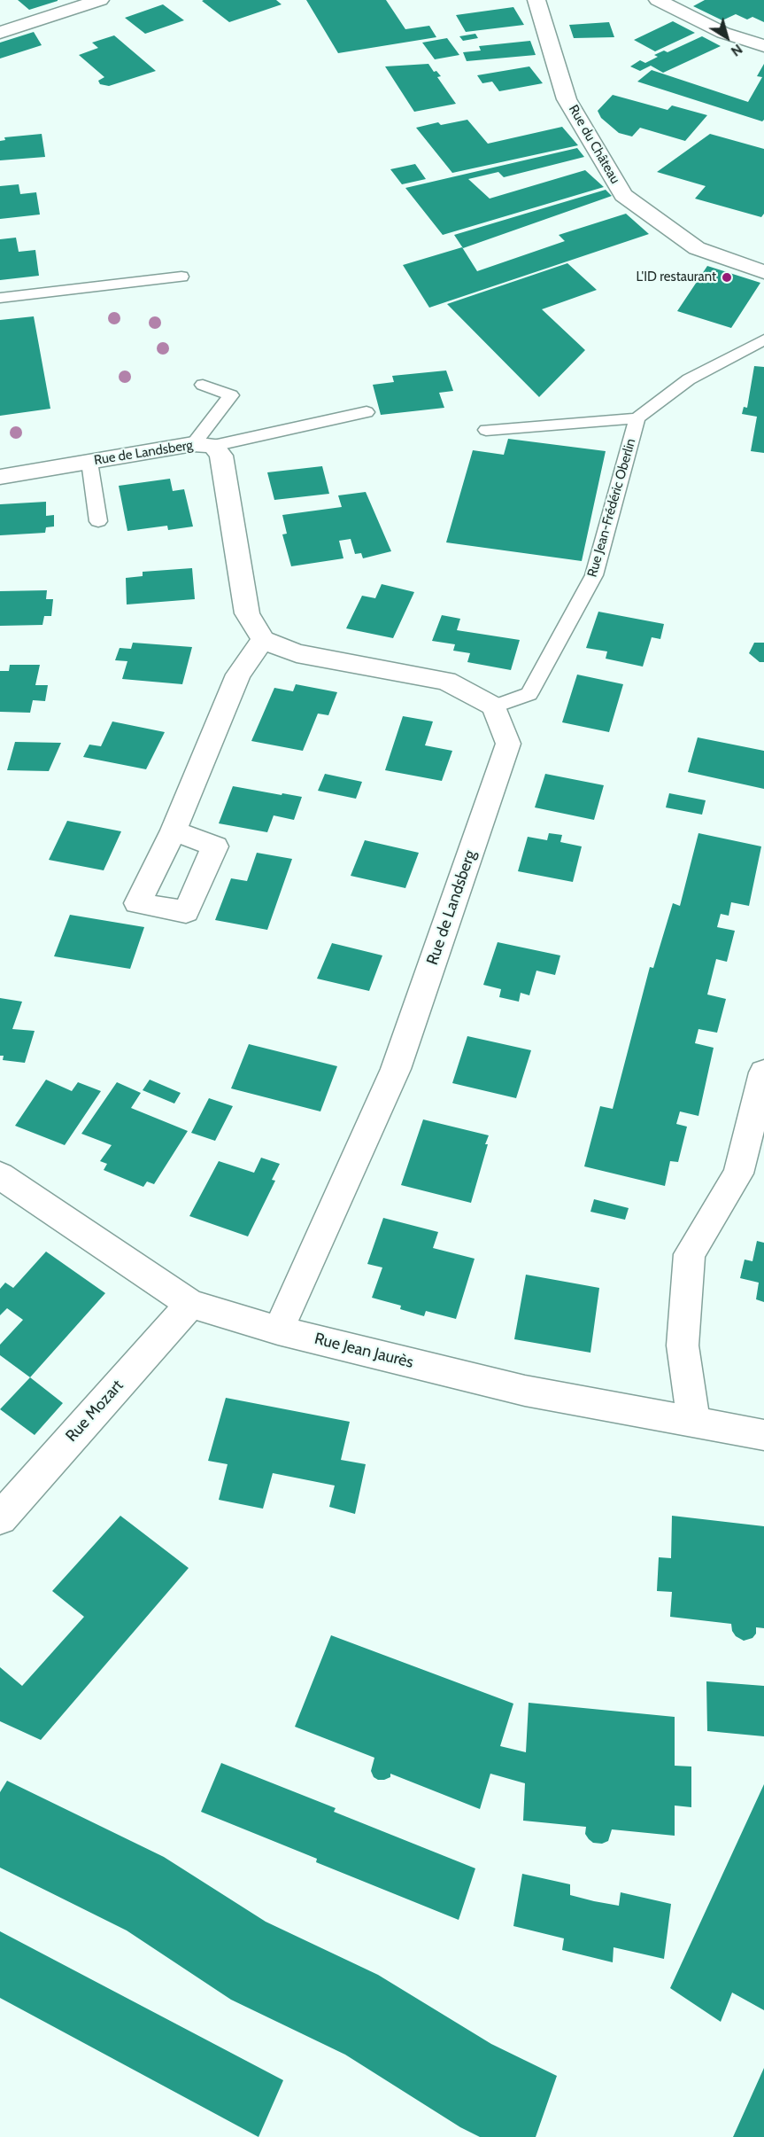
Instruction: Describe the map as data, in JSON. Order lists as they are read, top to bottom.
{
  "streets": {
    "street": [
      "Rue du Château",
      "Rue de Landsberg",
      "Rue Jean Jaurès",
      "Rue Mozart"
    ],
    "lane": ["Rue Jean-Frédéric Oberlin"]
  },
  "crossings": [
    ["Rue de Landsberg", "Rue Jean-Frédéric Oberlin"],
    ["Rue de Landsberg", "Rue Jean Jaurès"],
    ["Rue Jean Jaurès", "Rue Mozart"]
  ],
  "places": ["L'ID restaurant"],
  "north": "bottom right"
}
